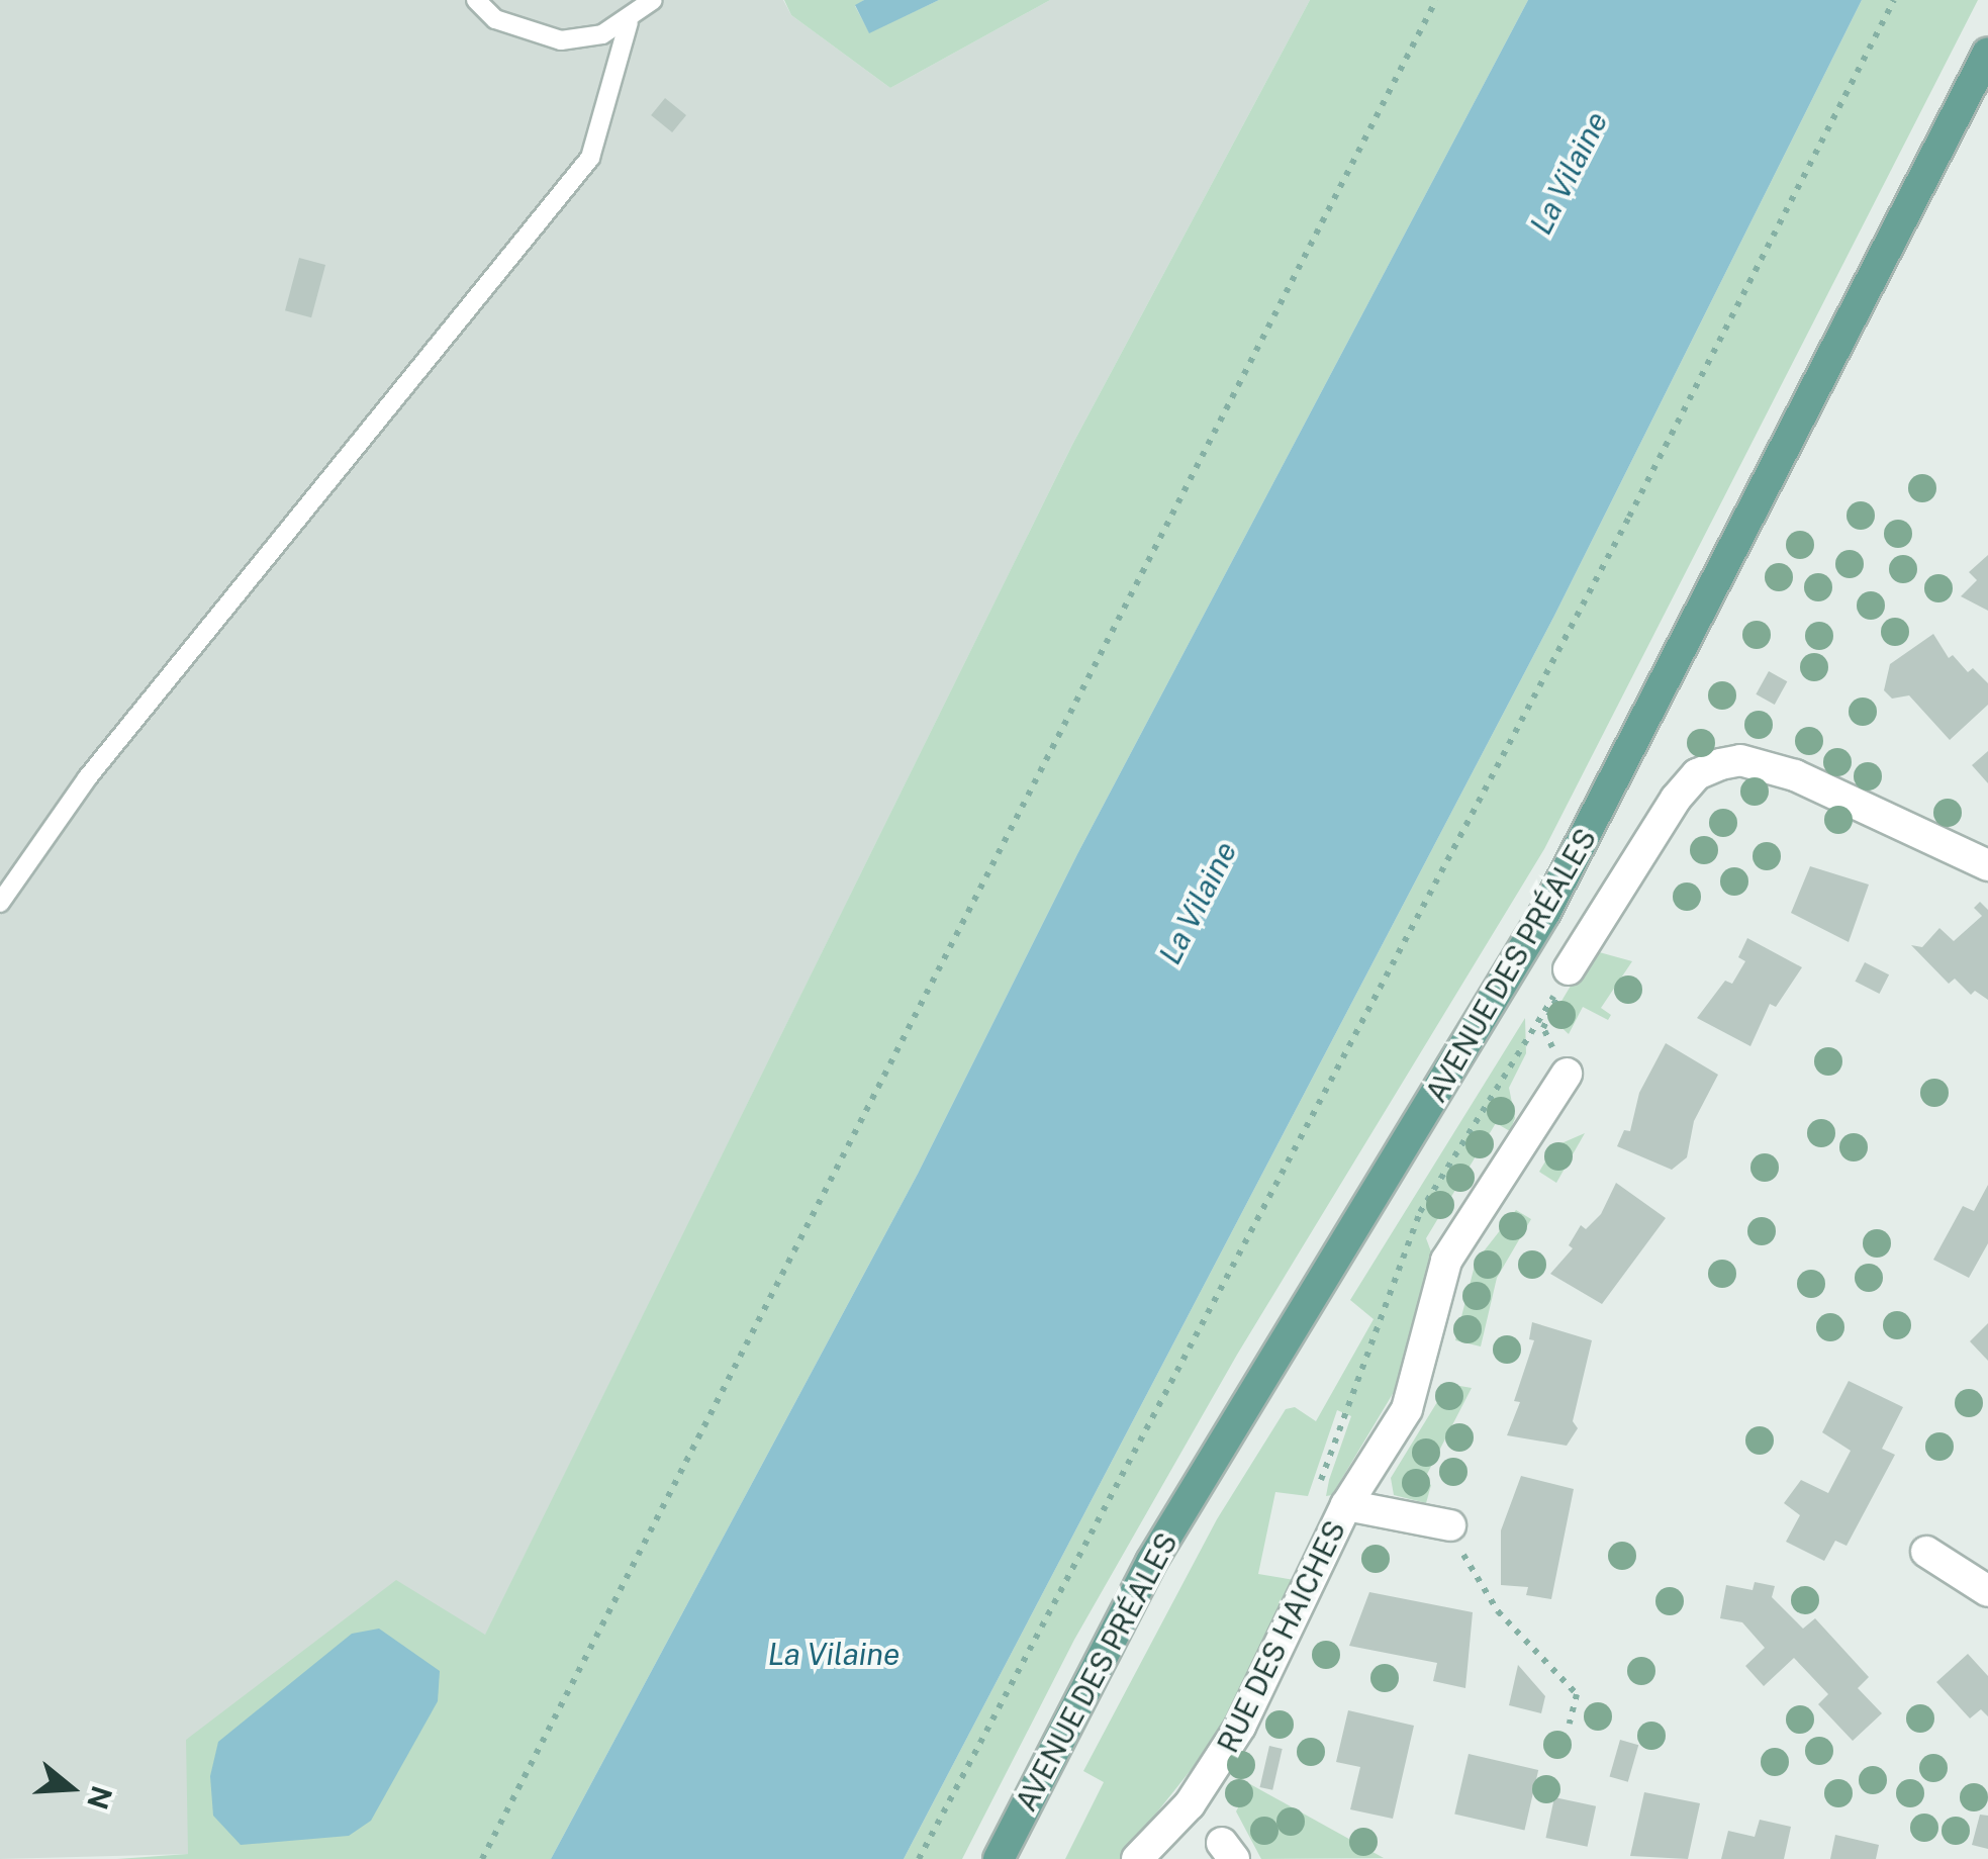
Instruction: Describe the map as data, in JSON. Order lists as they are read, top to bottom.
{
  "streets": {
    "main road": ["AVENUE DES PRÉALES"],
    "street": ["RUE DES HAICHES"]
  },
  "water": ["La Vilaine"],
  "north": "right"
}
